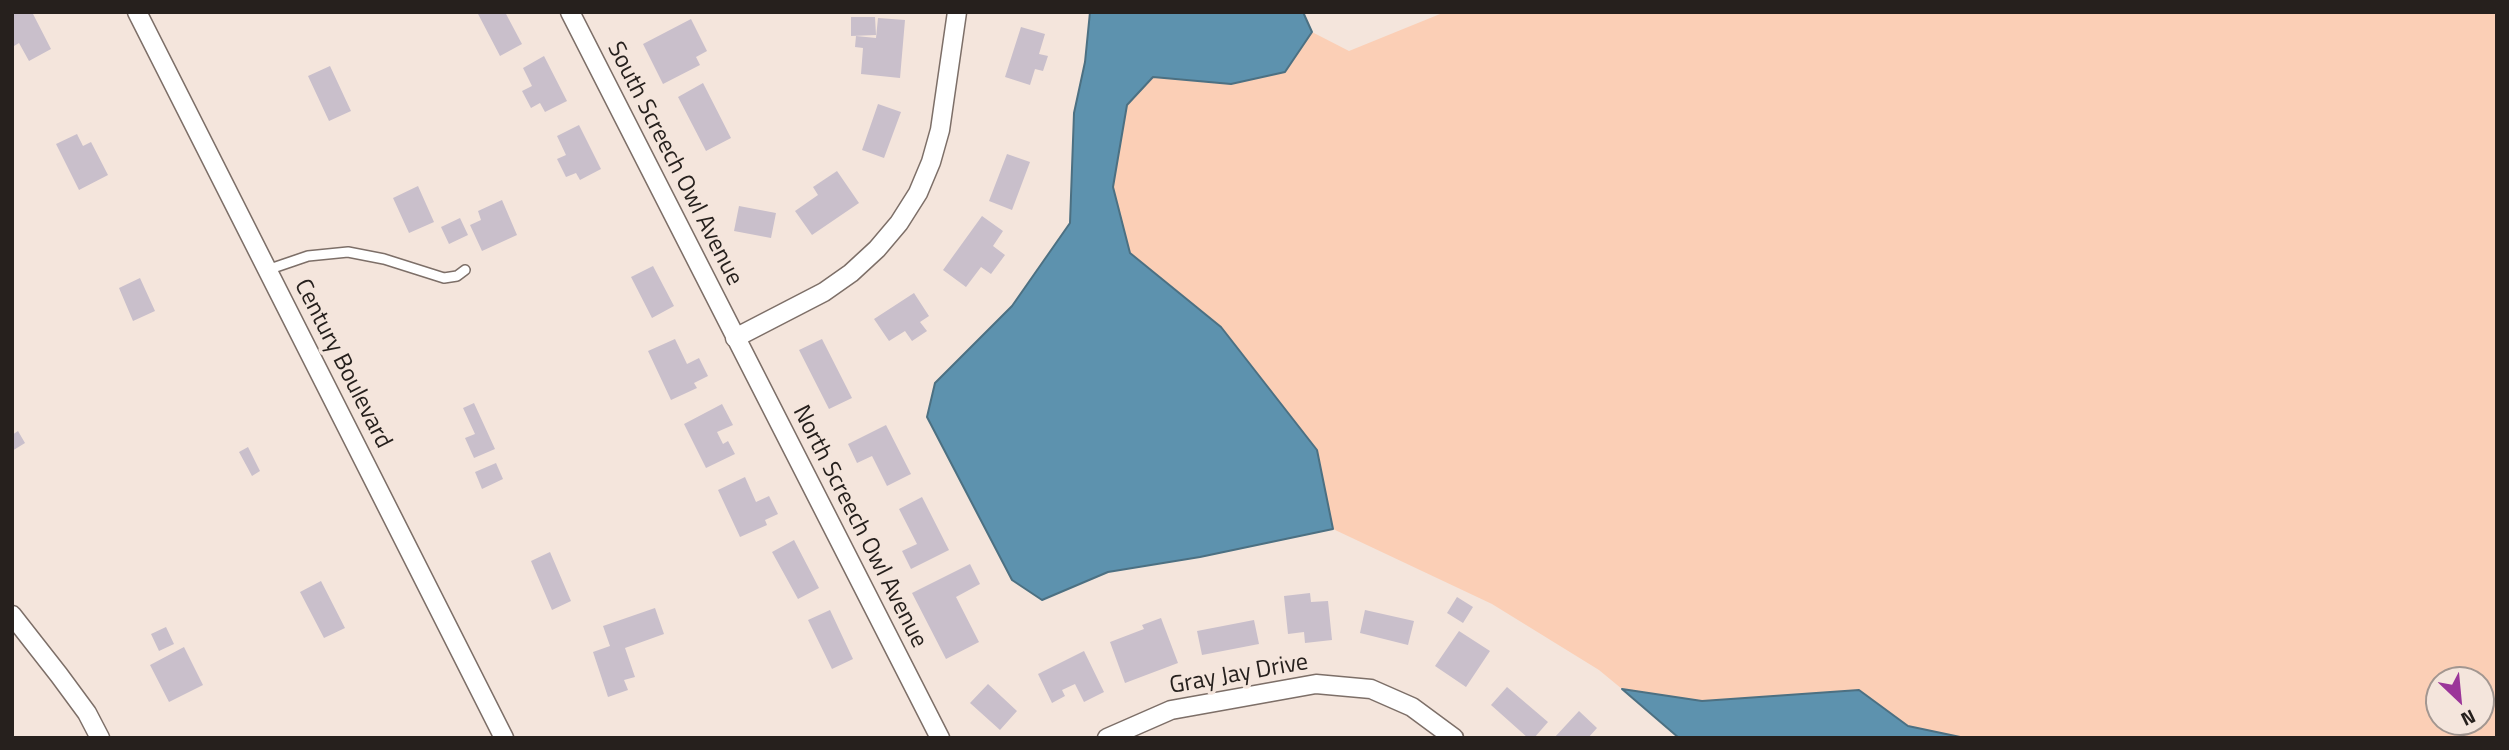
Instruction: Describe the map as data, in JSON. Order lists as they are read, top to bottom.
{
  "streets": {
    "street": [
      "South Screech Owl Avenue",
      "Century Boulevard",
      "North Screech Owl Avenue",
      "Gray Jay Drive"
    ]
  },
  "crossings": [
    ["South Screech Owl Avenue", "North Screech Owl Avenue"]
  ],
  "north": "bottom right"
}
